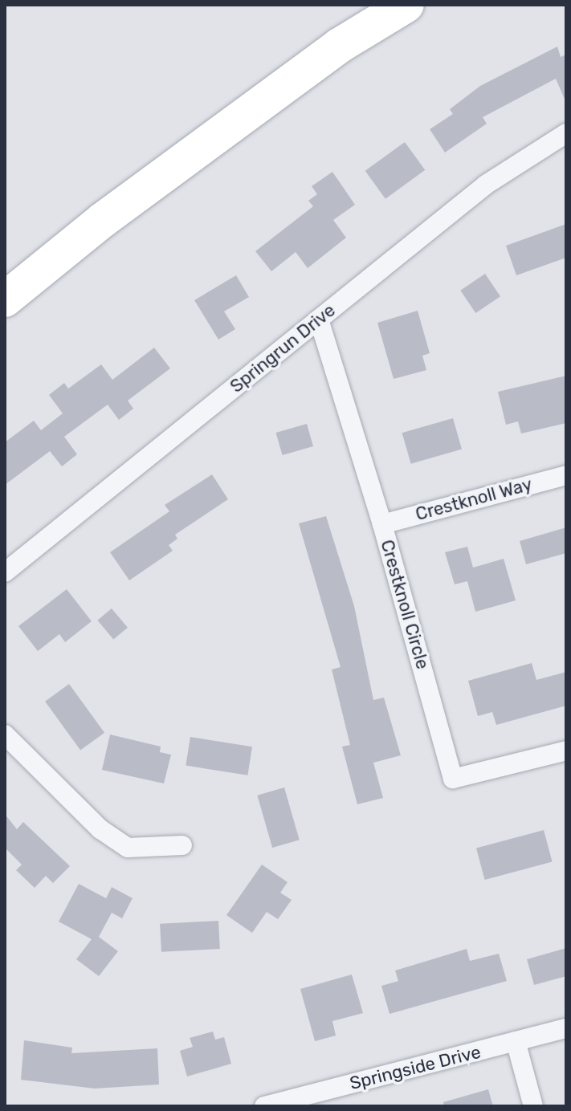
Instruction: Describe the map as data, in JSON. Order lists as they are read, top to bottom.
{
  "streets": {
    "street": [
      "Springrun Drive",
      "Crestknoll Way",
      "Crestknoll Circle",
      "Springside Drive"
    ]
  },
  "crossings": [
    ["Springrun Drive", "Crestknoll Circle"],
    ["Crestknoll Way", "Crestknoll Circle"]
  ]
}
